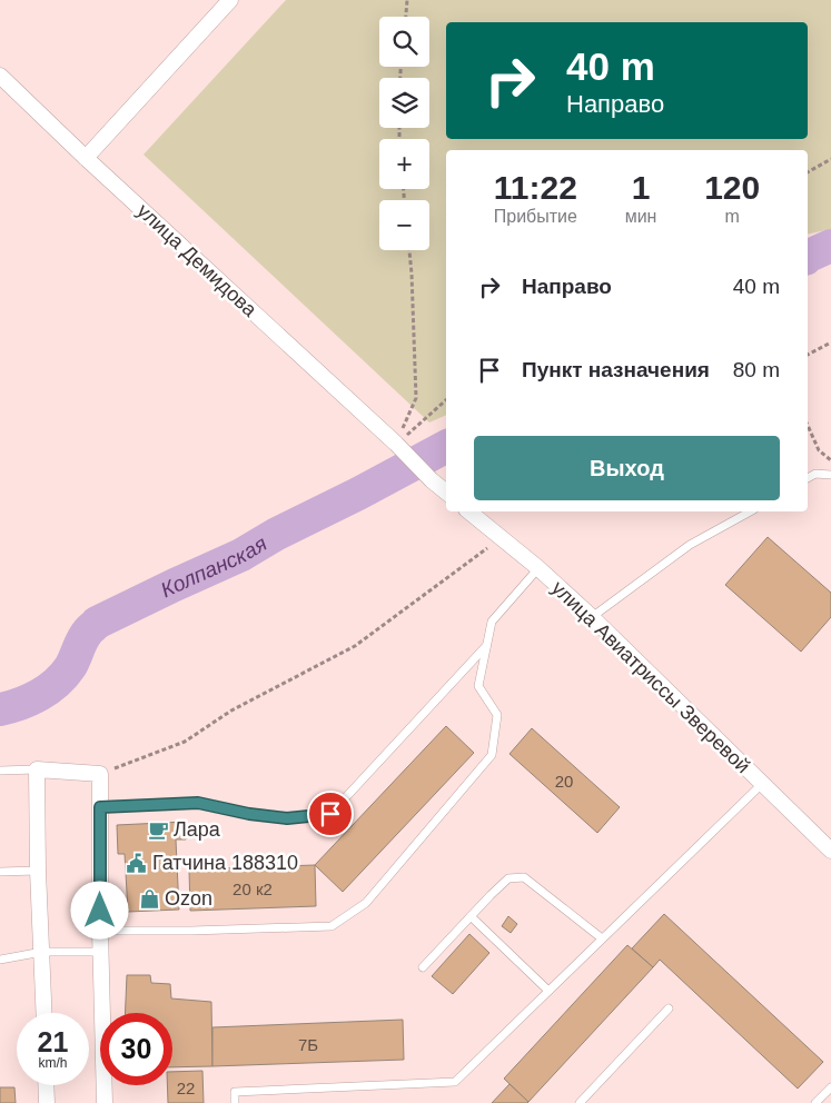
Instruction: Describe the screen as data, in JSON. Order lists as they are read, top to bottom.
{
  "streets": {
    "street": ["улица Демидова", "улица Авиатриссы Зверевой"]
  },
  "water": ["Колпанская"],
  "places": {
    "cafe": ["Лара"],
    "public building": ["Гатчина 188310"],
    "shop": ["Ozon"]
  },
  "house_numbers": [
    "20",
    "20 к2",
    "7Б",
    "22"
  ],
  "page": {
    "map_buttons": ["+", "−"],
    "turn": ["40 m", "Направо"],
    "eta": [
      "11:22",
      "Прибытие",
      "1",
      "мин",
      "120",
      "m"
    ],
    "list": [
      {
        "name": "Направо",
        "value": "40 m"
      },
      {
        "name": "Пункт назначения",
        "value": "80 m"
      }
    ],
    "buttons": "Выход",
    "speed": "21 km/h",
    "limit": "30"
  }
}
